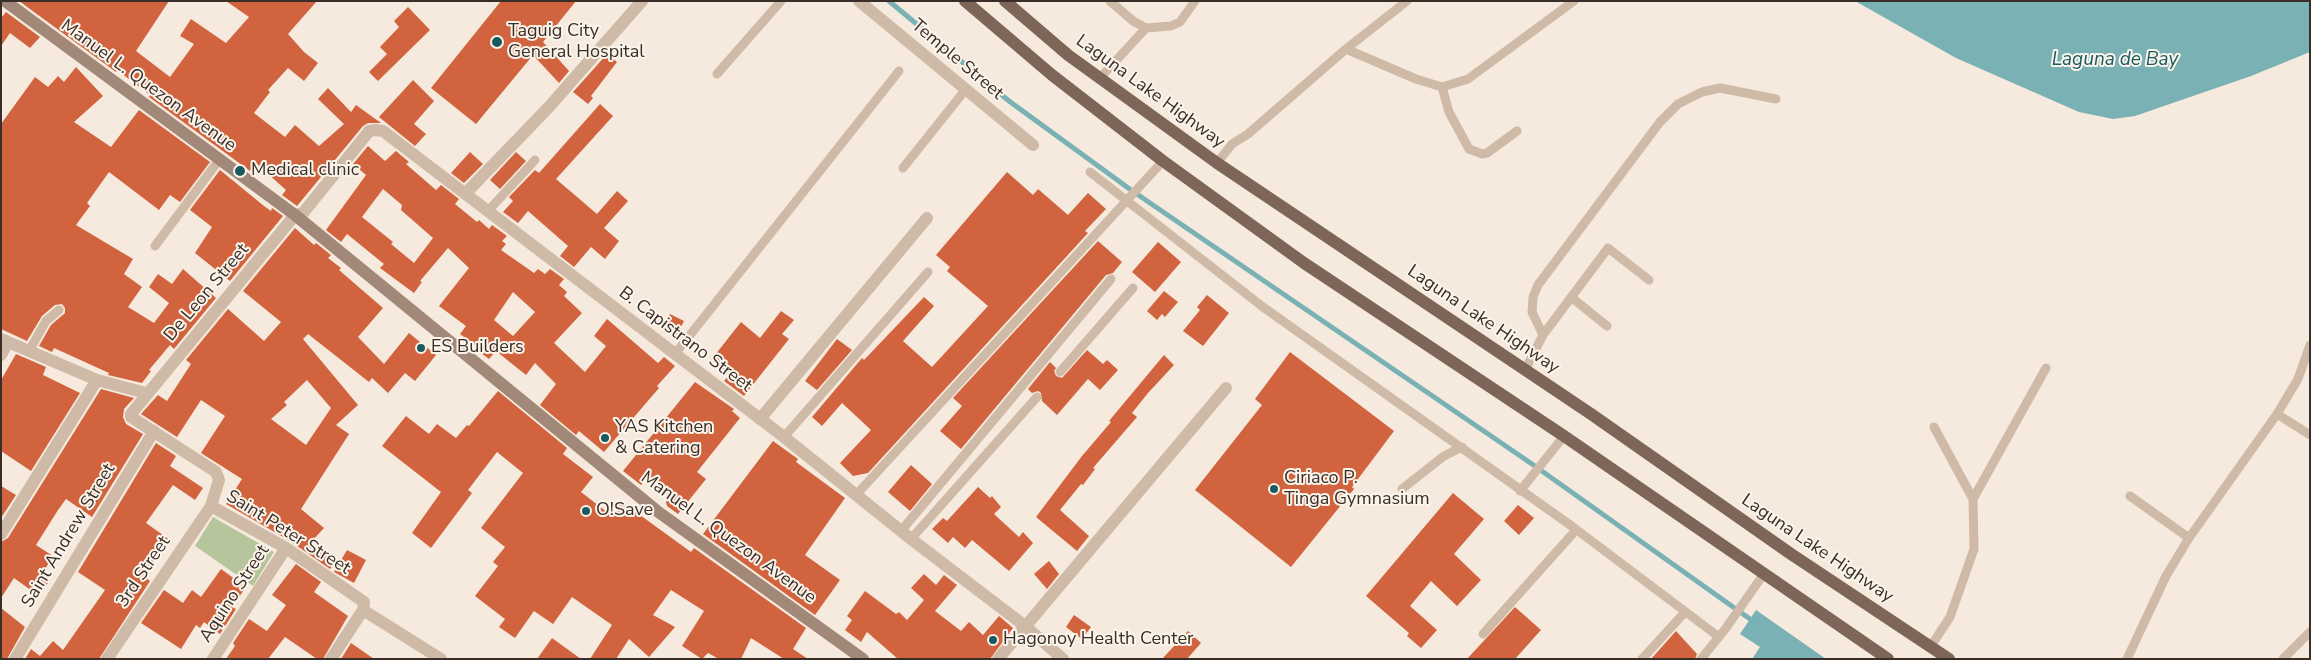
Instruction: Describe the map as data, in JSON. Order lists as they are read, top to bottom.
{
  "streets": {
    "main road": ["Manuel L. Quezon Avenue", "Laguna Lake Highway"],
    "street": [
      "Temple Street",
      "De Leon Street",
      "B. Capistrano Street",
      "Saint Peter Street",
      "Saint Andrew Street",
      "3rd Street",
      "Aquino Street"
    ]
  },
  "crossings": [
    ["Manuel L. Quezon Avenue", "De Leon Street"],
    ["Manuel L. Quezon Avenue", "B. Capistrano Street"],
    ["De Leon Street", "B. Capistrano Street"],
    ["De Leon Street", "Saint Peter Street"],
    ["Saint Peter Street", "Saint Andrew Street"],
    ["Saint Peter Street", "3rd Street"],
    ["Saint Peter Street", "Aquino Street"]
  ],
  "water": ["Laguna de Bay"],
  "places": [
    "Taguig City General Hospital",
    "Medical clinic",
    "ES Builders",
    "YAS Kitchen & Catering",
    "Ciriaco P. Tinga Gymnasium",
    "O!Save",
    "Hagonoy Health Center"
  ]
}
